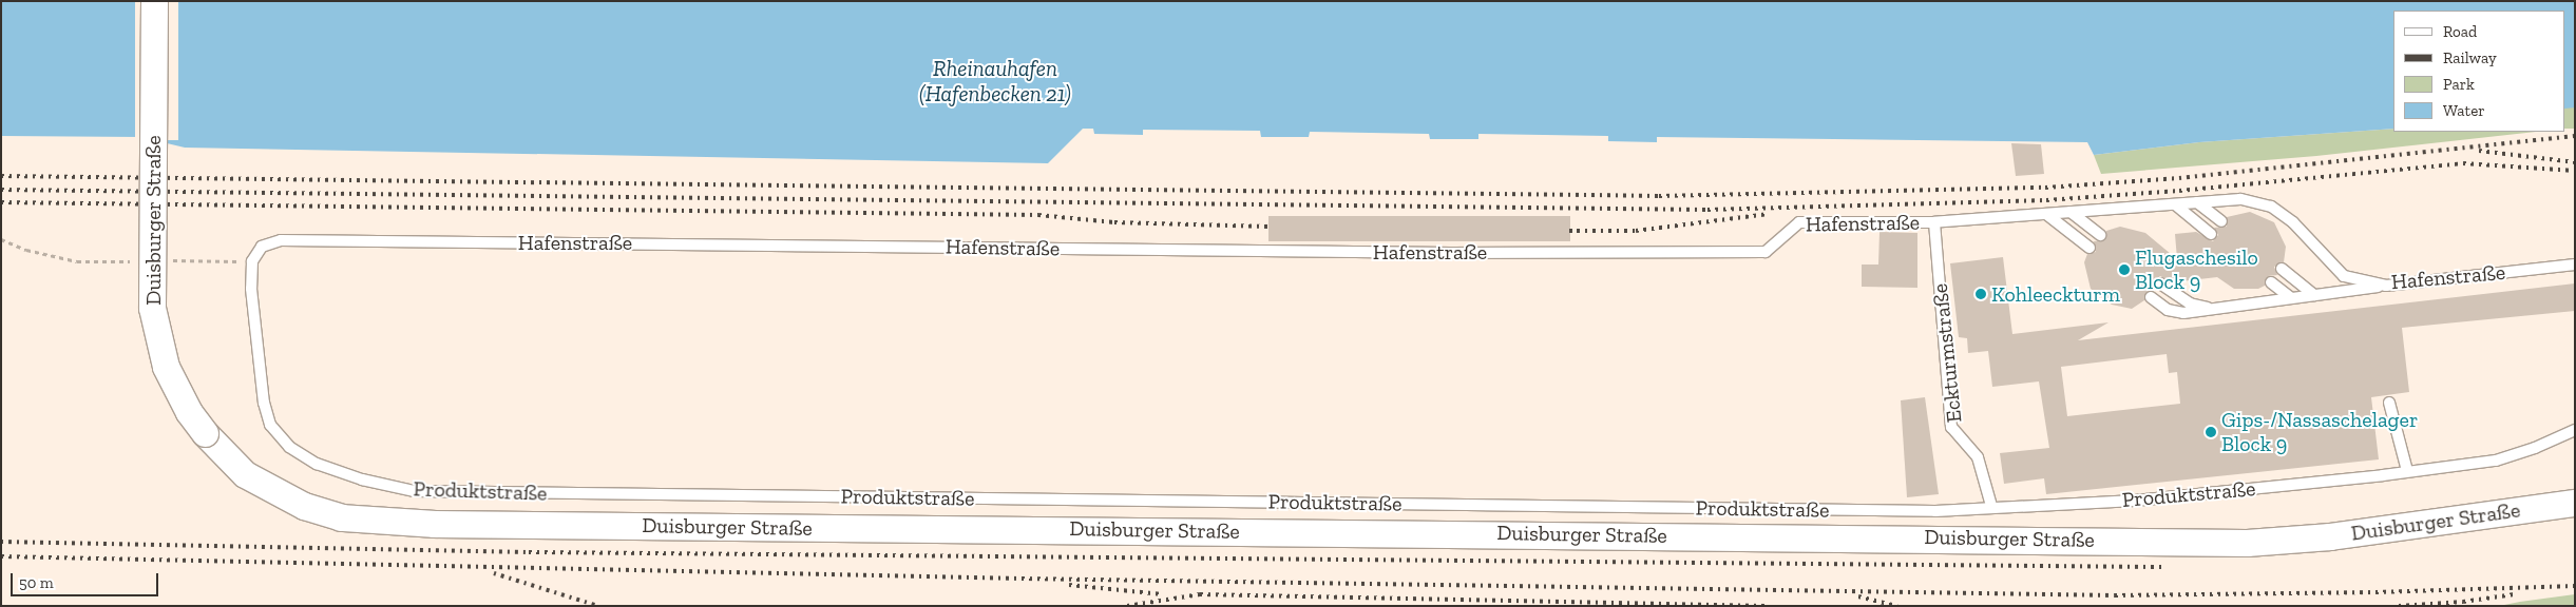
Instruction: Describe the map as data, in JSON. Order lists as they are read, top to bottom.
{
  "streets": {
    "street": ["Duisburger Straße"],
    "lane": ["Hafenstraße", "Eckturmstraße", "Produktstraße"]
  },
  "crossings": [
    ["Hafenstraße", "Eckturmstraße"],
    ["Hafenstraße", "Produktstraße"],
    ["Eckturmstraße", "Produktstraße"]
  ],
  "water": ["Rheinauhafen (Hafenbecken 21)"],
  "places": ["Flugaschesilo Block 9", "Kohleeckturm", "Gips-/Nassaschelager Block 9"],
  "legend": [
    "Road",
    "Railway",
    "Park",
    "Water"
  ],
  "scale_bar": "50 m"
}
